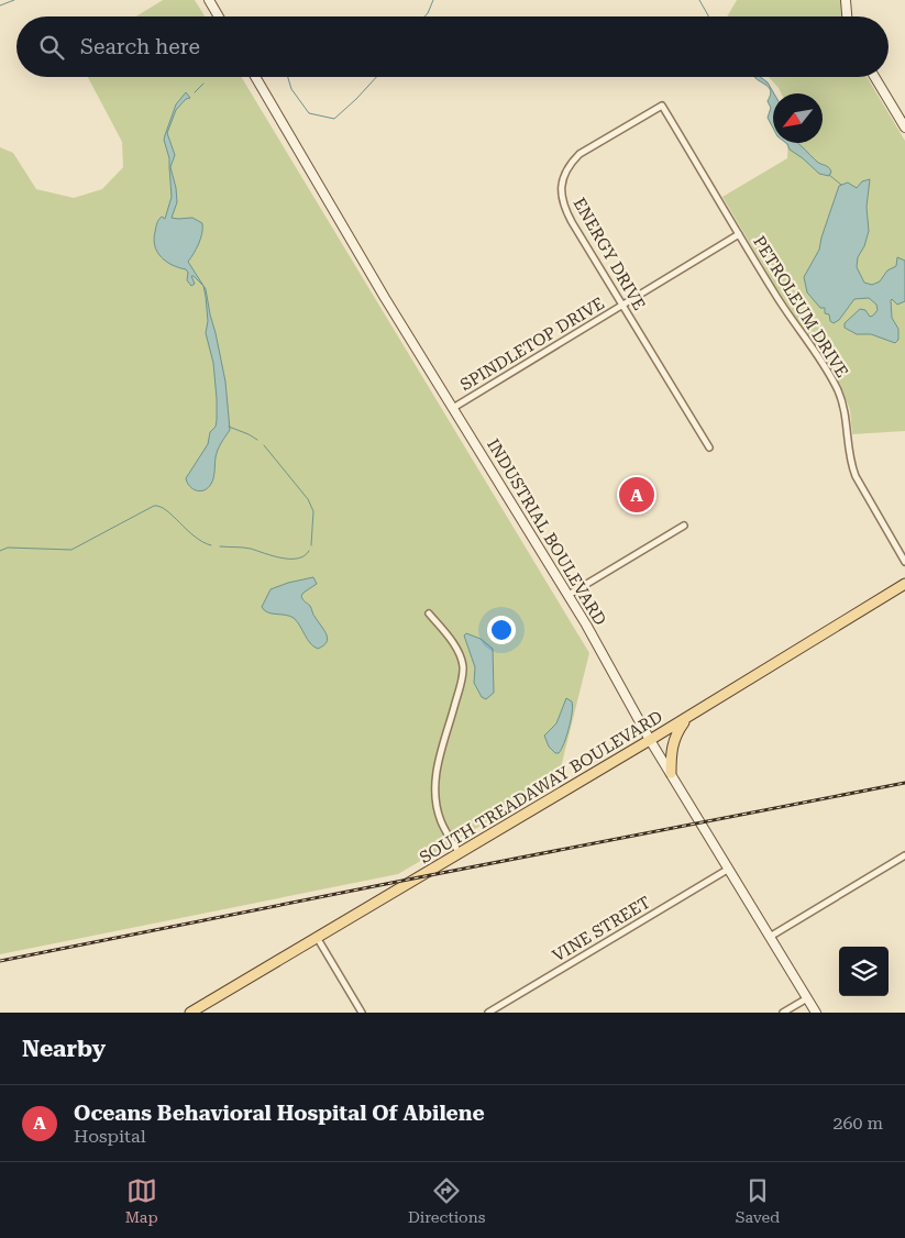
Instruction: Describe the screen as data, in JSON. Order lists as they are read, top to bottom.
{
  "streets": {
    "main road": ["INDUSTRIAL BOULEVARD", "SOUTH TREADAWAY BOULEVARD"],
    "street": [
      "ENERGY DRIVE",
      "PETROLEUM DRIVE",
      "SPINDLETOP DRIVE",
      "VINE STREET"
    ]
  },
  "crossings": [
    ["ENERGY DRIVE", "PETROLEUM DRIVE"],
    ["ENERGY DRIVE", "SPINDLETOP DRIVE"],
    ["PETROLEUM DRIVE", "SPINDLETOP DRIVE"],
    ["SPINDLETOP DRIVE", "INDUSTRIAL BOULEVARD"],
    ["INDUSTRIAL BOULEVARD", "SOUTH TREADAWAY BOULEVARD"],
    ["INDUSTRIAL BOULEVARD", "VINE STREET"]
  ],
  "north": "bottom left",
  "page": {
    "search": "Search here",
    "pins": "A",
    "heading": "Nearby",
    "list": [
      {
        "mark": "A",
        "name": "Oceans Behavioral Hospital Of Abilene",
        "note": "Hospital",
        "value": "260 m"
      }
    ],
    "nav": ["Map", "Directions", "Saved"]
  }
}
